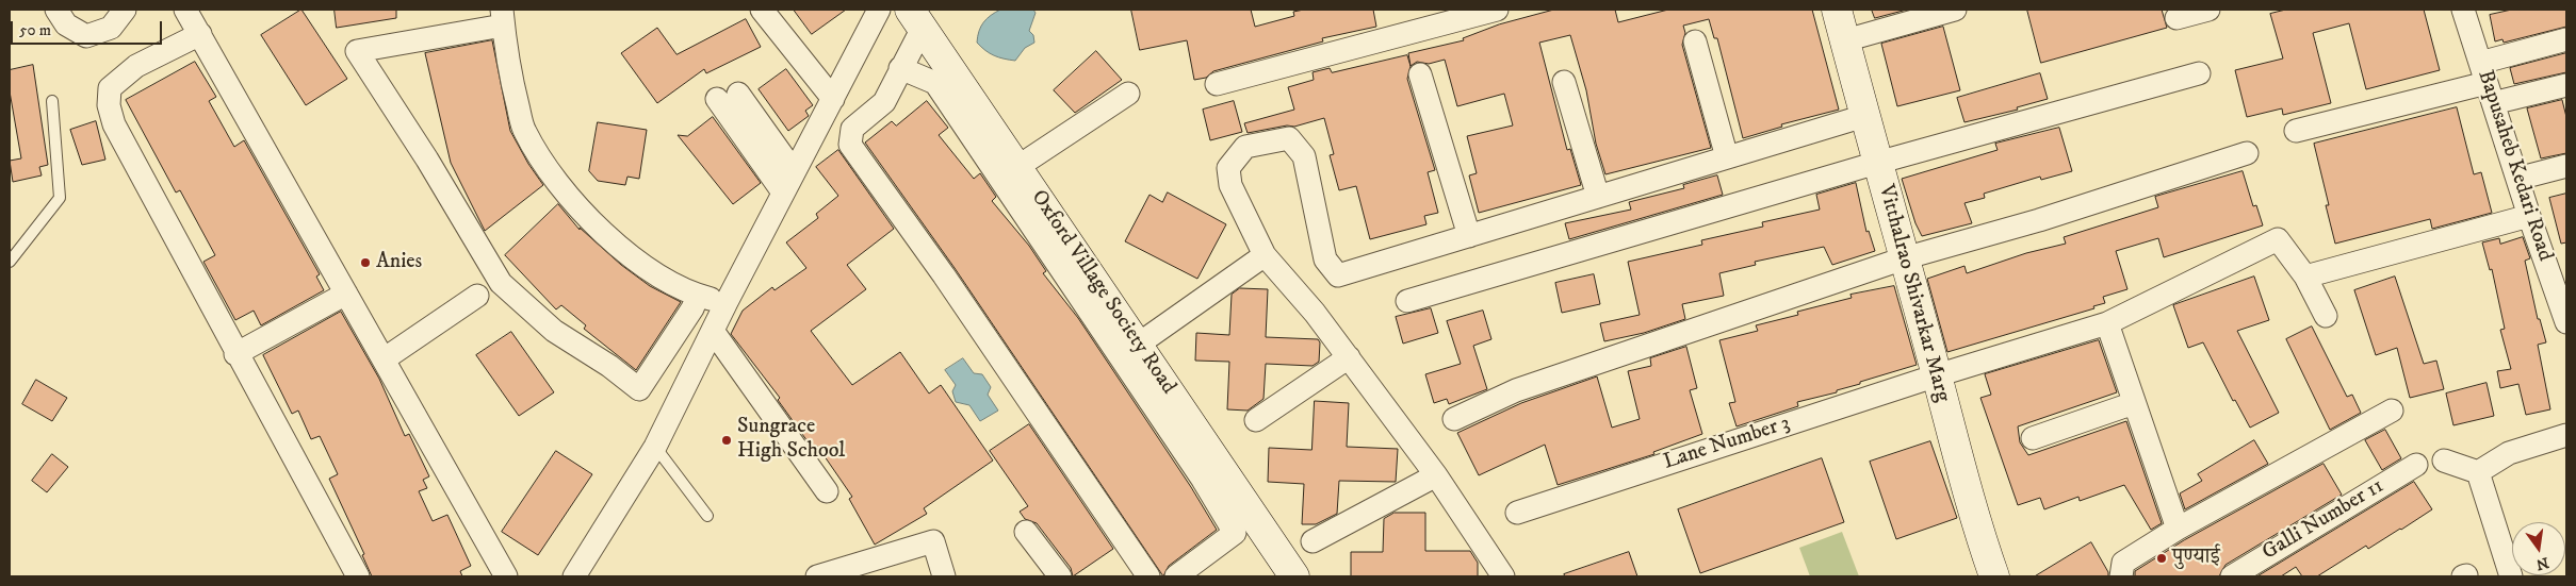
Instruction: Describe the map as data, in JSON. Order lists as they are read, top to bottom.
{
  "streets": {
    "street": [
      "Bapusaheb Kedari Road",
      "Oxford Village Society Road",
      "Vitthalrao Shivarkar Marg",
      "Lane Number 3",
      "Galli Number 11"
    ]
  },
  "crossings": [
    ["Vitthalrao Shivarkar Marg", "Lane Number 3"]
  ],
  "places": ["Anies", "Sungrace High School", "पुण्याई"],
  "scale_bar": "50 m",
  "north": "bottom"
}
